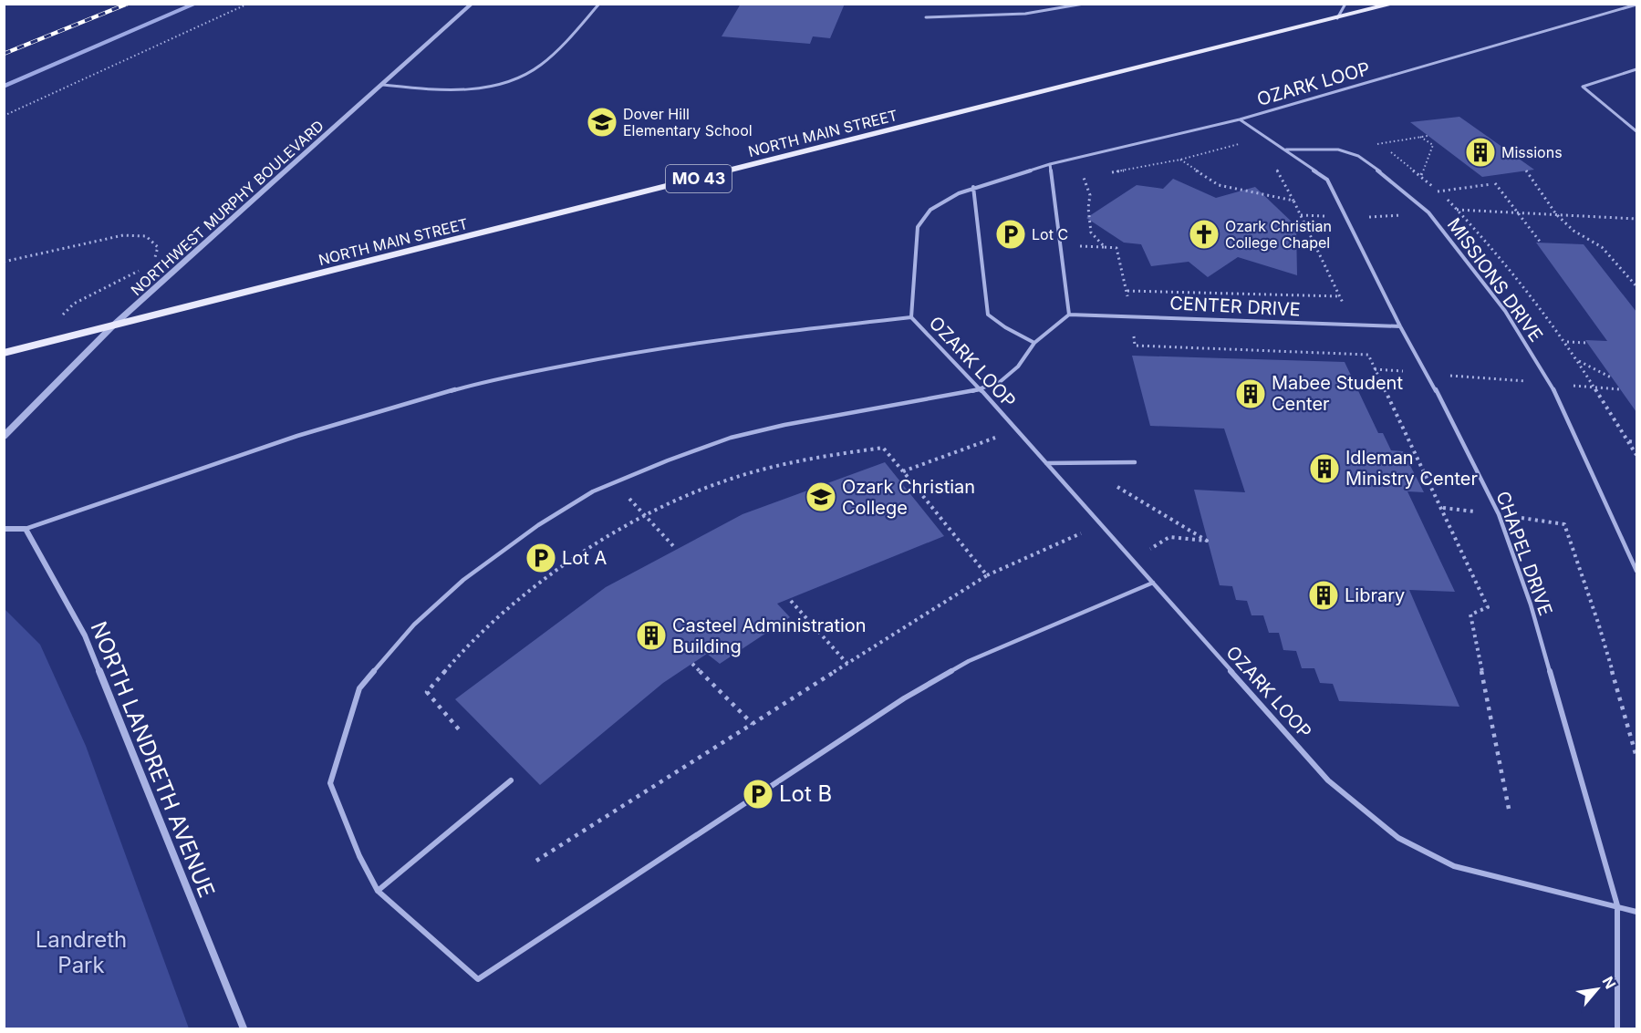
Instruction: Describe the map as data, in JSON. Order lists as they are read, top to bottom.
{
  "streets": {
    "main road": ["NORTH MAIN STREET", "MO 43"],
    "street": ["NORTHWEST MURPHY BOULEVARD", "NORTH LANDRETH AVENUE"],
    "lane": [
      "OZARK LOOP",
      "MISSIONS DRIVE",
      "CENTER DRIVE",
      "CHAPEL DRIVE"
    ]
  },
  "crossings": [
    ["OZARK LOOP", "CHAPEL DRIVE"],
    ["NORTH MAIN STREET", "NORTHWEST MURPHY BOULEVARD"],
    ["MISSIONS DRIVE", "CHAPEL DRIVE"],
    ["CENTER DRIVE", "CHAPEL DRIVE"]
  ],
  "parks": ["Landreth Park"],
  "places": {
    "school or university": ["Dover Hill Elementary School", "Ozark Christian College"],
    "building": [
      "Missions",
      "Mabee Student Center",
      "Idleman Ministry Center",
      "Library",
      "Casteel Administration Building"
    ],
    "parking": ["Lot C", "Lot A", "Lot B"],
    "church": ["Ozark Christian College Chapel"]
  },
  "north": "top right"
}
